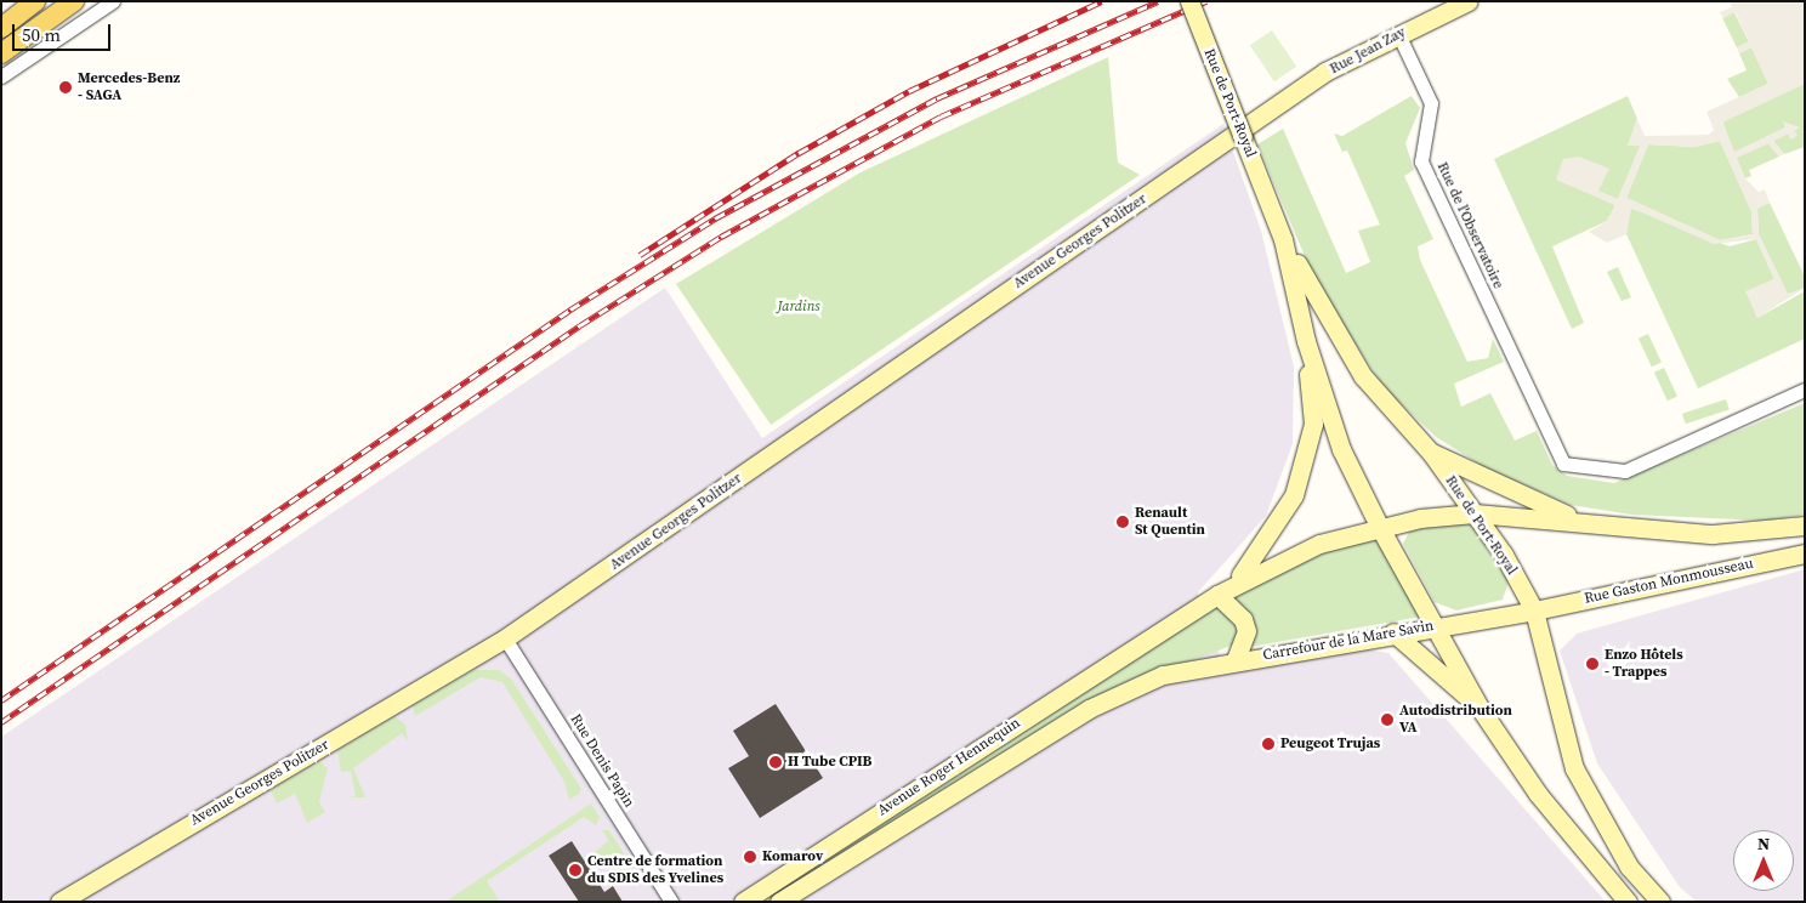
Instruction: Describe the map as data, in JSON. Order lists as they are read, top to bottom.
{
  "streets": {
    "street": [
      "Rue Jean Zay",
      "Rue de Port-Royal",
      "Rue de l'Observatoire",
      "Avenue Georges Politzer",
      "Rue Gaston Monmousseau",
      "Carrefour de la Mare Savin",
      "Rue Denis Papin",
      "Avenue Roger Hennequin"
    ]
  },
  "crossings": [
    ["Rue Jean Zay", "Rue de l'Observatoire"],
    ["Rue Jean Zay", "Avenue Georges Politzer"],
    ["Rue de Port-Royal", "Rue Gaston Monmousseau"],
    ["Rue de Port-Royal", "Carrefour de la Mare Savin"],
    ["Avenue Georges Politzer", "Rue Denis Papin"],
    ["Rue Gaston Monmousseau", "Carrefour de la Mare Savin"],
    ["Carrefour de la Mare Savin", "Avenue Roger Hennequin"]
  ],
  "parks": ["Jardins"],
  "places": [
    "Mercedes-Benz - SAGA",
    "Renault St Quentin",
    "Enzo Hôtels - Trappes",
    "Autodistribution VA",
    "Peugeot Trujas",
    "H Tube CPIB",
    "Komarov",
    "Centre de formation du SDIS des Yvelines"
  ],
  "scale_bar": "50 m",
  "north": "top"
}
